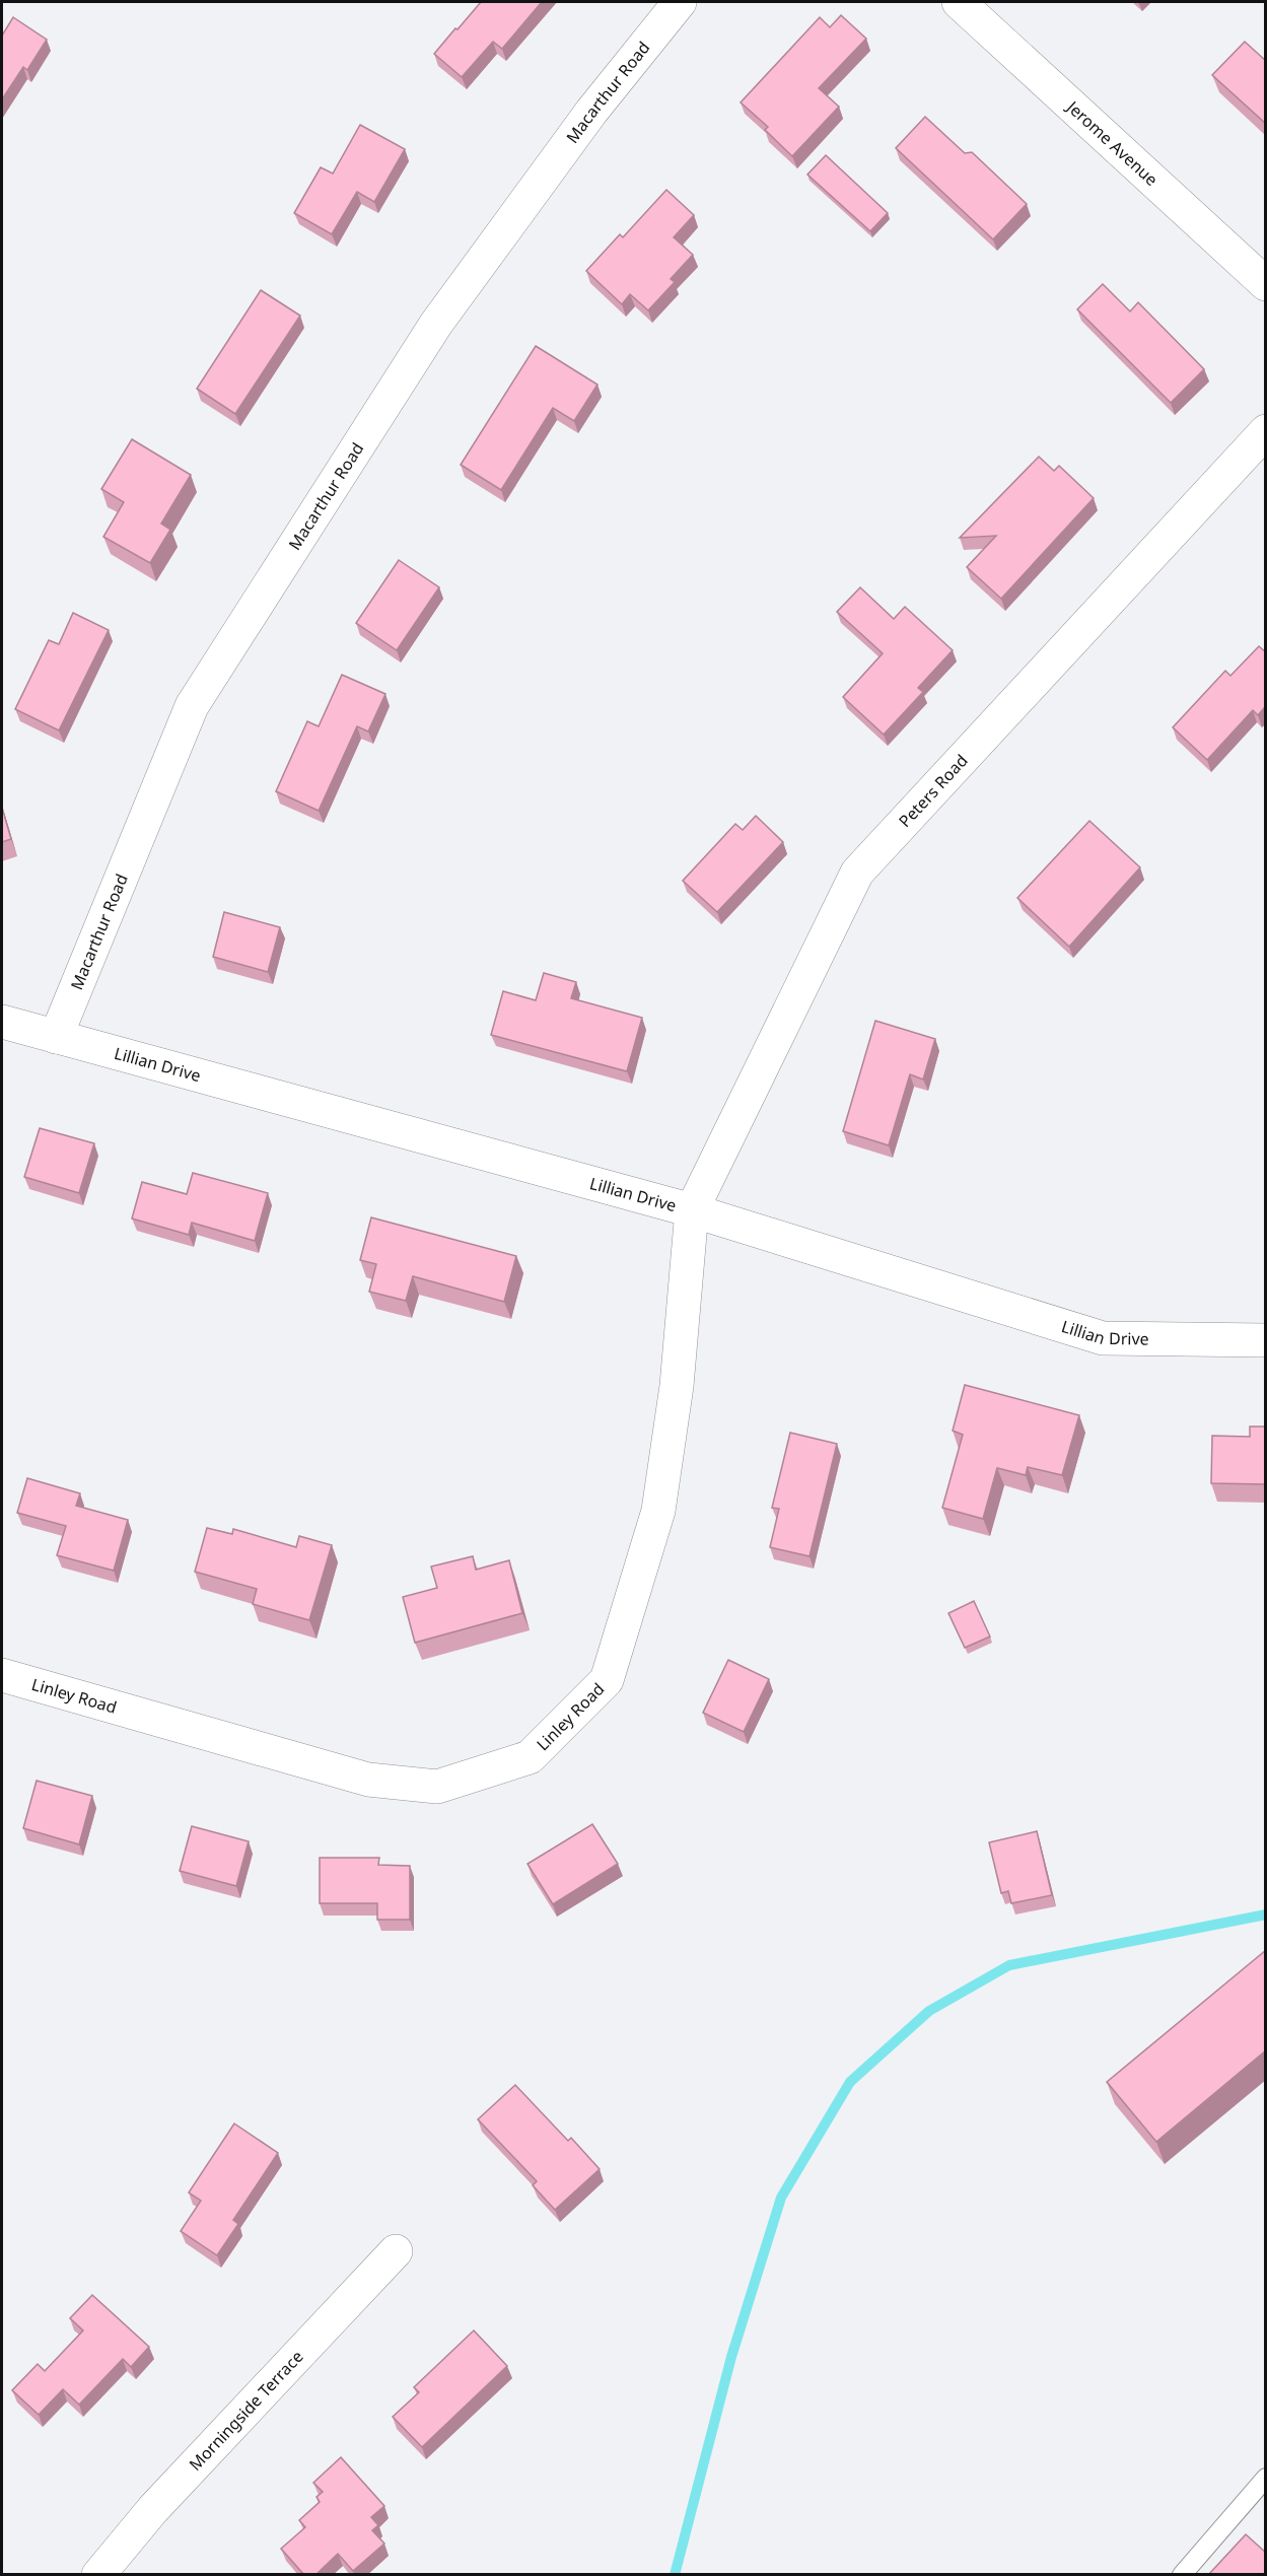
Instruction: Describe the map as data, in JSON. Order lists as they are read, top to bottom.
{
  "streets": {
    "street": [
      "Macarthur Road",
      "Jerome Avenue",
      "Peters Road",
      "Lillian Drive",
      "Linley Road",
      "Morningside Terrace"
    ]
  },
  "crossings": [
    ["Macarthur Road", "Lillian Drive"],
    ["Peters Road", "Lillian Drive"],
    ["Peters Road", "Linley Road"],
    ["Lillian Drive", "Linley Road"]
  ]
}
